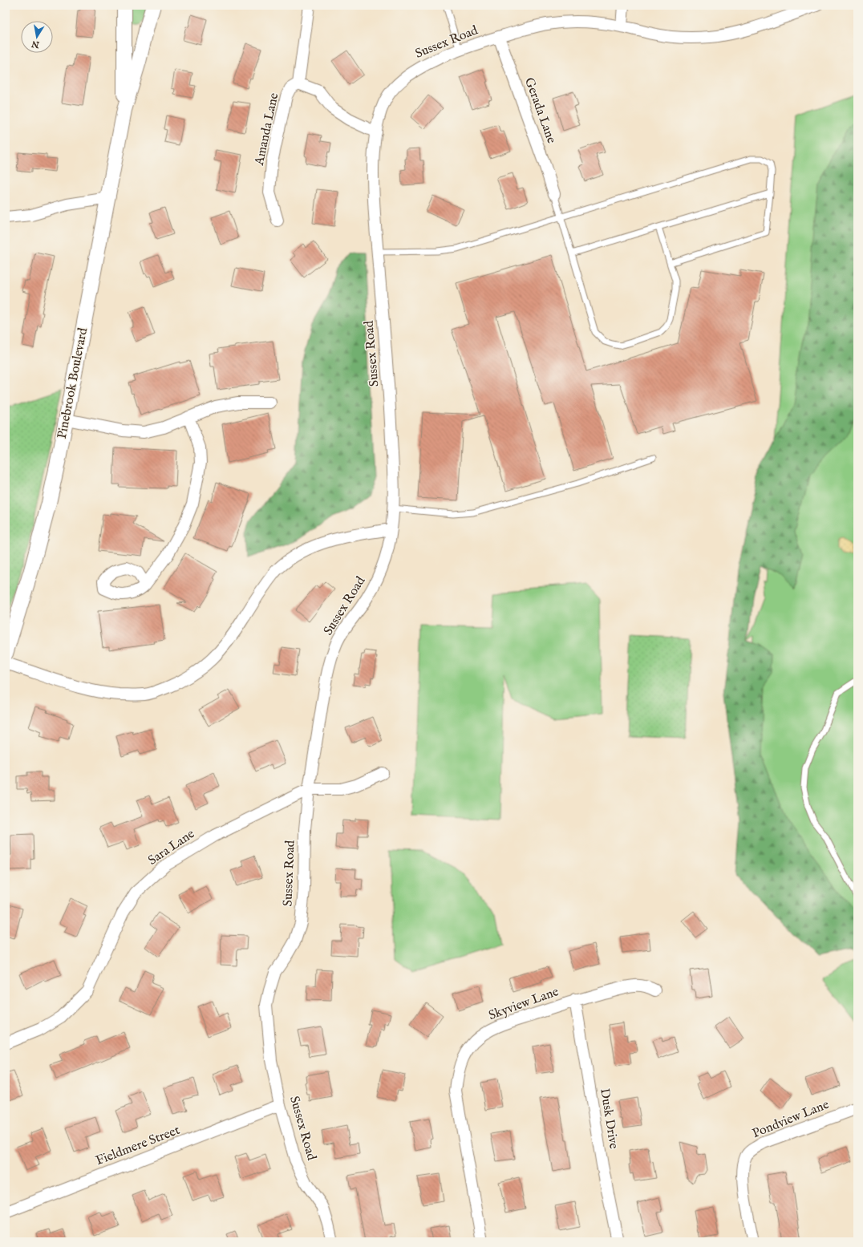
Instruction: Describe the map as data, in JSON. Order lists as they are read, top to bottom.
{
  "streets": {
    "street": [
      "Sussex Road",
      "Gerada Lane",
      "Amanda Lane",
      "Pinebrook Boulevard",
      "Sara Lane",
      "Skyview Lane",
      "Dusk Drive",
      "Pondview Lane",
      "Fieldmere Street"
    ]
  },
  "crossings": [
    ["Sussex Road", "Gerada Lane"],
    ["Sussex Road", "Sara Lane"],
    ["Sussex Road", "Fieldmere Street"],
    ["Skyview Lane", "Dusk Drive"]
  ],
  "north": "bottom"
}
